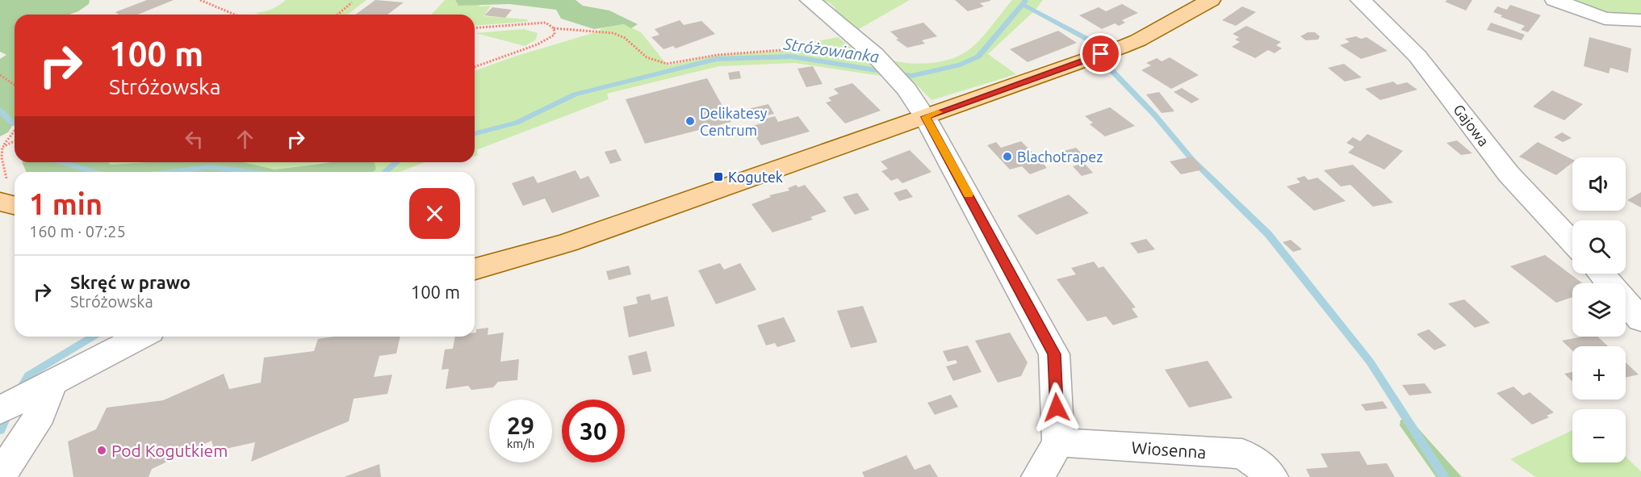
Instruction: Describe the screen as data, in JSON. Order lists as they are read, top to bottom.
{
  "streets": {
    "street": ["Gajowa", "Wiosenna"]
  },
  "water": ["Stróżowianka"],
  "places": {
    "other": ["Delikatesy Centrum", "Blachotrapez", "Pod Kogutkiem"],
    "transit": ["Kogutek"]
  },
  "page": {
    "turn": ["100 m", "Stróżowska"],
    "map_buttons": ["+", "−"],
    "heading": ["1 min", "160 m · 07:25"],
    "list": [
      {
        "name": "Skręć w prawo",
        "note": "Stróżowska",
        "value": "100 m"
      }
    ],
    "speed": "29 km/h",
    "limit": "30"
  }
}
